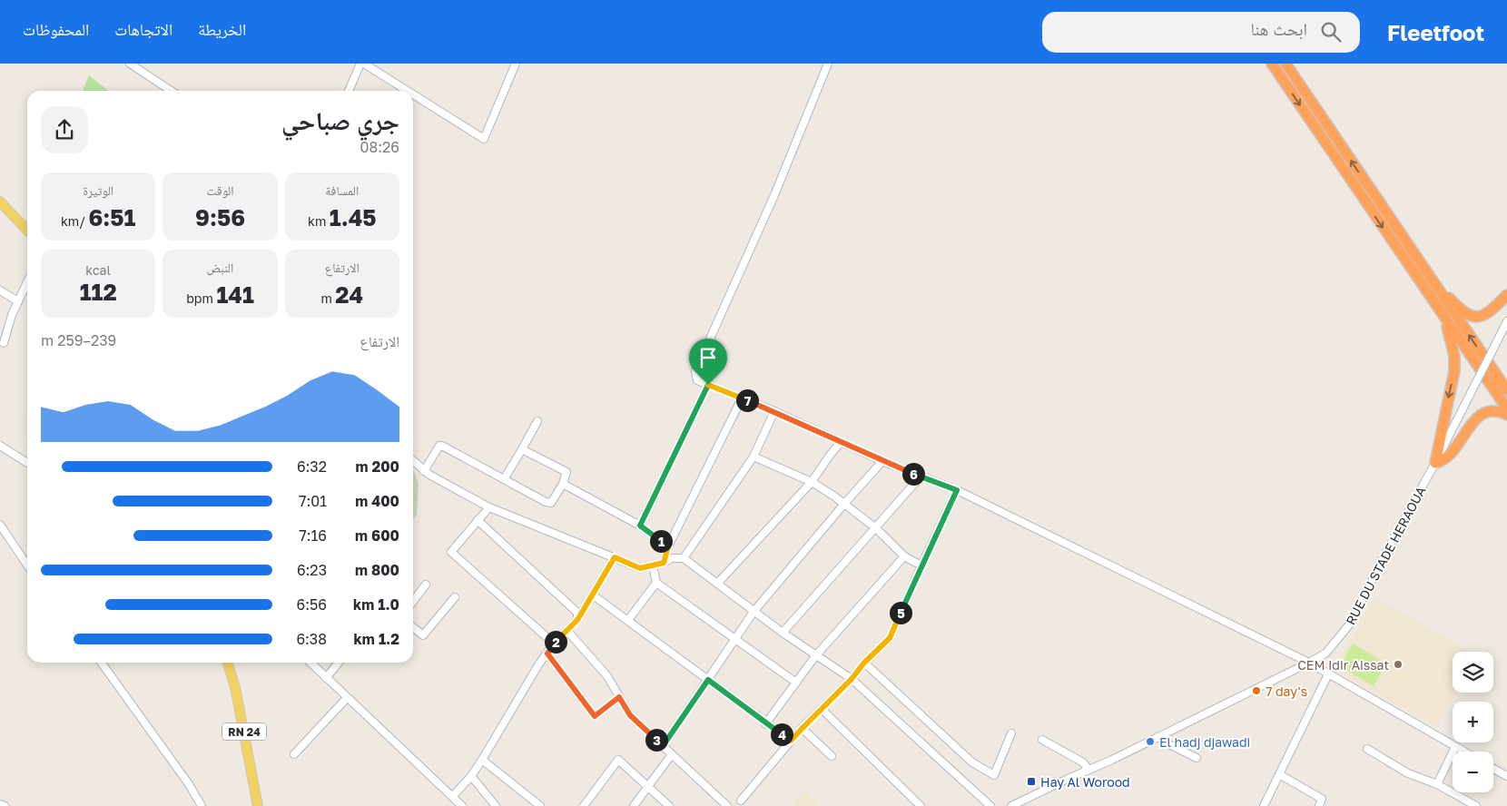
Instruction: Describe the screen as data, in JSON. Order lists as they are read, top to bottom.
{
  "streets": {
    "main road": ["RN 24"],
    "street": ["RUE DU STADE HERAOUA"]
  },
  "places": {
    "other": ["CEM Idir Aissat", "7 day's", "El hadj djawadi"],
    "transit": ["Hay Al Worood"]
  },
  "page": {
    "header": "Fleetfoot",
    "search": "ابحث هنا",
    "nav": ["الخريطة", "الاتجاهات", "المحفوظات"],
    "heading": ["جري صباحي", "08:26"],
    "stats": [
      ["المسافة", "1.45 km"],
      ["الوقت", "9:56"],
      ["الوتيرة", "6:51 /km"],
      ["الارتفاع", "24 m"],
      ["النبض", "141 bpm"],
      ["kcal", "112"]
    ],
    "chart": ["الارتفاع", "239–259 m"],
    "pins": [
      "7",
      "6",
      "1",
      "5",
      "2",
      "4",
      "3"
    ],
    "list": [
      {
        "name": "200 m",
        "note": "6:32"
      },
      {
        "name": "400 m",
        "note": "7:01"
      },
      {
        "name": "600 m",
        "note": "7:16"
      },
      {
        "name": "800 m",
        "note": "6:23"
      },
      {
        "name": "1.0 km",
        "note": "6:56"
      },
      {
        "name": "1.2 km",
        "note": "6:38"
      }
    ],
    "map_buttons": ["+", "−"]
  }
}
